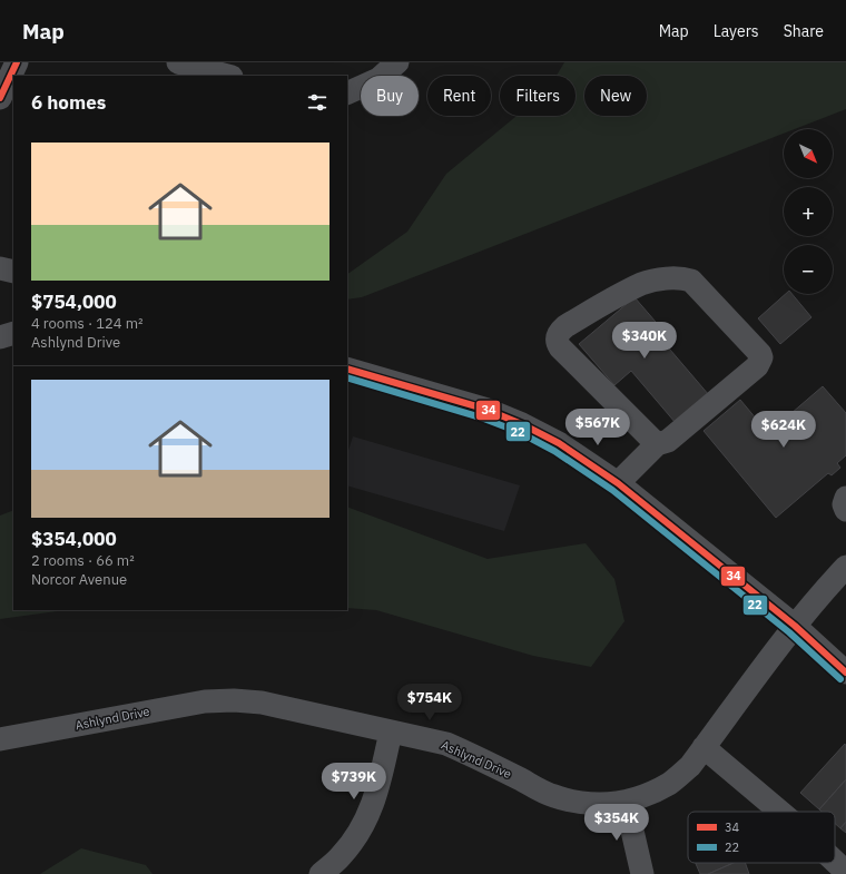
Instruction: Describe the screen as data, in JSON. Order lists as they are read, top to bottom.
{
  "streets": {
    "street": ["Ashlynd Drive"]
  },
  "lines": ["transit line 34", "transit line 22"],
  "legend": ["34", "22"],
  "north": "bottom right",
  "page": {
    "header": "Map",
    "nav": ["Map", "Layers", "Share"],
    "chip": [
      "Buy",
      "Rent",
      "Filters",
      "New"
    ],
    "heading": "6 homes",
    "map_buttons": ["+", "−"],
    "list": [
      {
        "name": "$754,000",
        "note": "4 rooms · 124 m² · Ashlynd Drive"
      },
      {
        "name": "$354,000",
        "note": "2 rooms · 66 m² · Norcor Avenue"
      }
    ],
    "price": [
      "$340K",
      "$567K",
      "$624K",
      "$754K",
      "$739K",
      "$354K"
    ]
  }
}
